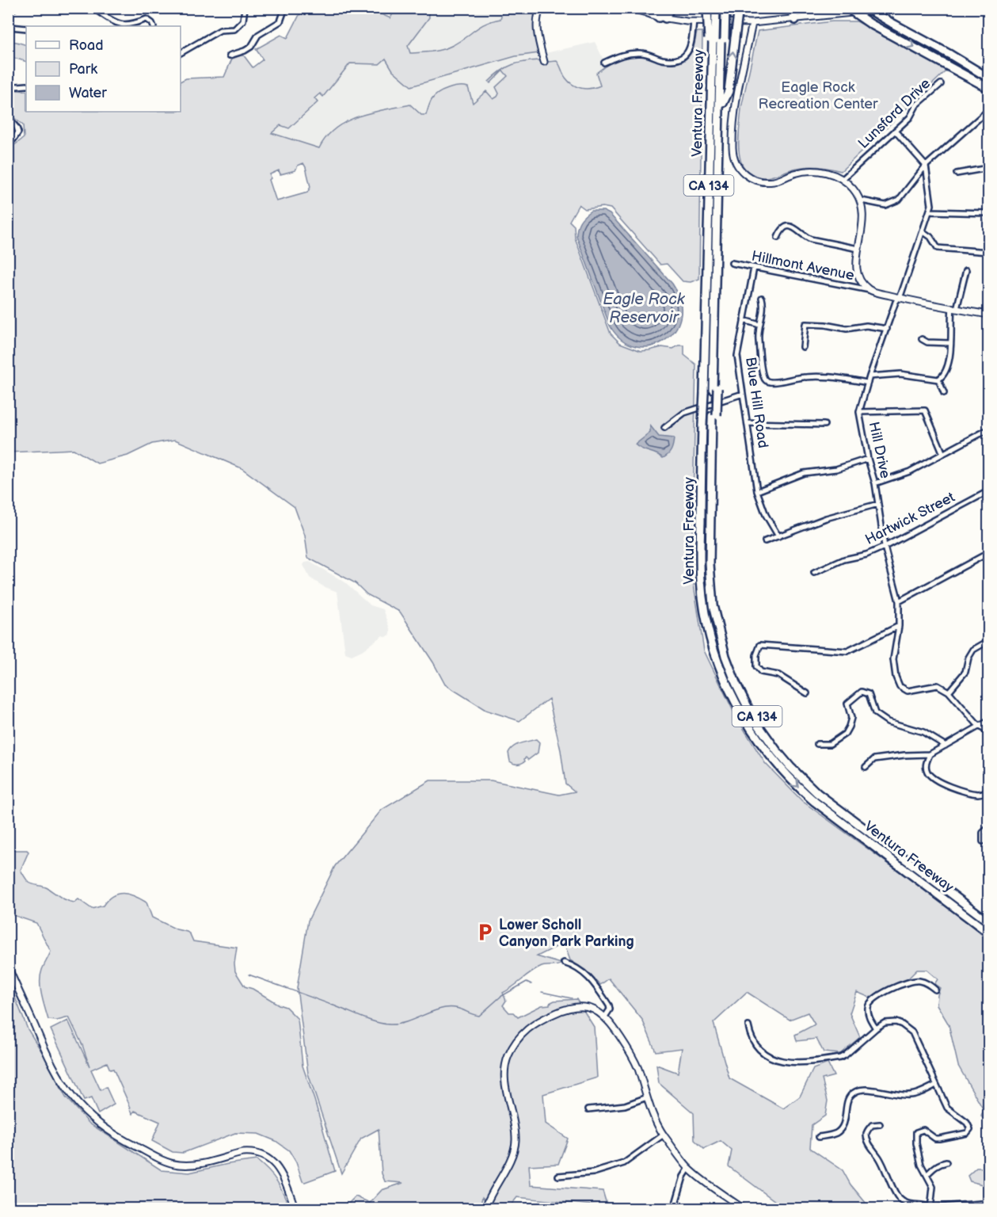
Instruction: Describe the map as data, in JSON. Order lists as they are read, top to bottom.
{
  "streets": {
    "highway": ["Ventura Freeway", "CA 134"],
    "street": [
      "Lunsford Drive",
      "Hillmont Avenue",
      "Blue Hill Road",
      "Hill Drive",
      "Hartwick Street"
    ]
  },
  "crossings": [
    ["Hillmont Avenue", "Blue Hill Road"],
    ["Hill Drive", "Hartwick Street"]
  ],
  "water": ["Eagle Rock Reservoir"],
  "parks": ["Eagle Rock Recreation Center"],
  "places": {
    "parking": ["Lower Scholl Canyon Park Parking"]
  },
  "legend": ["Road", "Park", "Water"]
}
